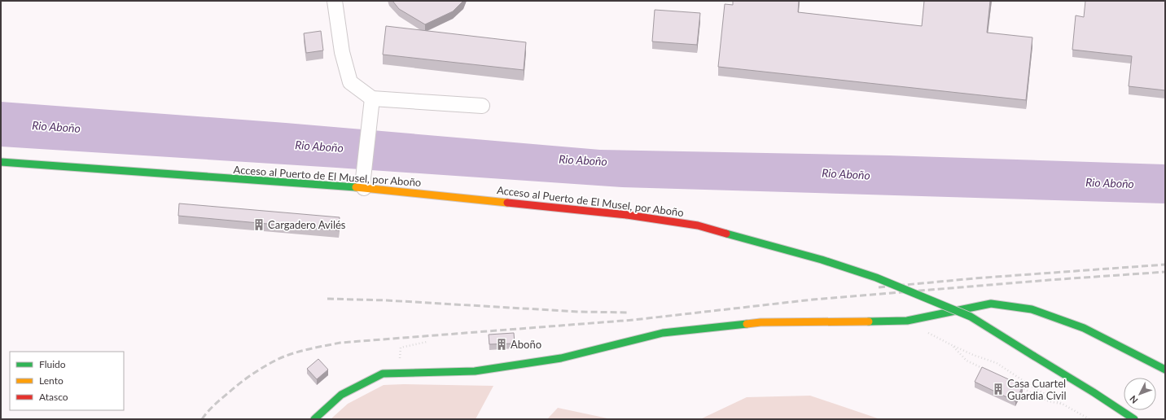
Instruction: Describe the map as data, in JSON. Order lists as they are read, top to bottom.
{
  "streets": {
    "street": ["Acceso al Puerto de El Musel, por Aboño"]
  },
  "water": ["Rio Aboño"],
  "places": {
    "building": ["Cargadero Avilés", "Aboño", "Casa Cuartel Guardia Civil"]
  },
  "legend": ["Fluido", "Lento", "Atasco"],
  "north": "bottom left"
}
